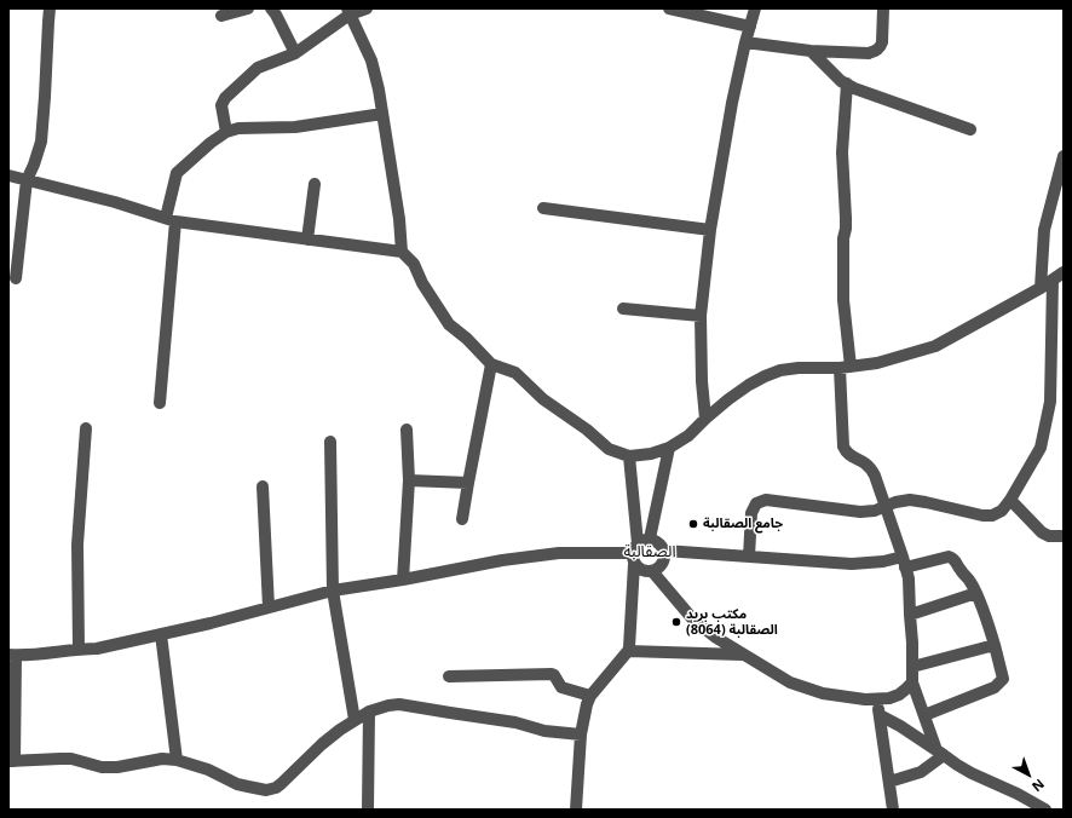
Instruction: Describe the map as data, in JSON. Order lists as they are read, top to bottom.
{
  "districts": ["الصقالبة"],
  "places": ["جامع الصقالبة", "مكتب بريد الصقالبة (8064)"],
  "north": "bottom right"
}
